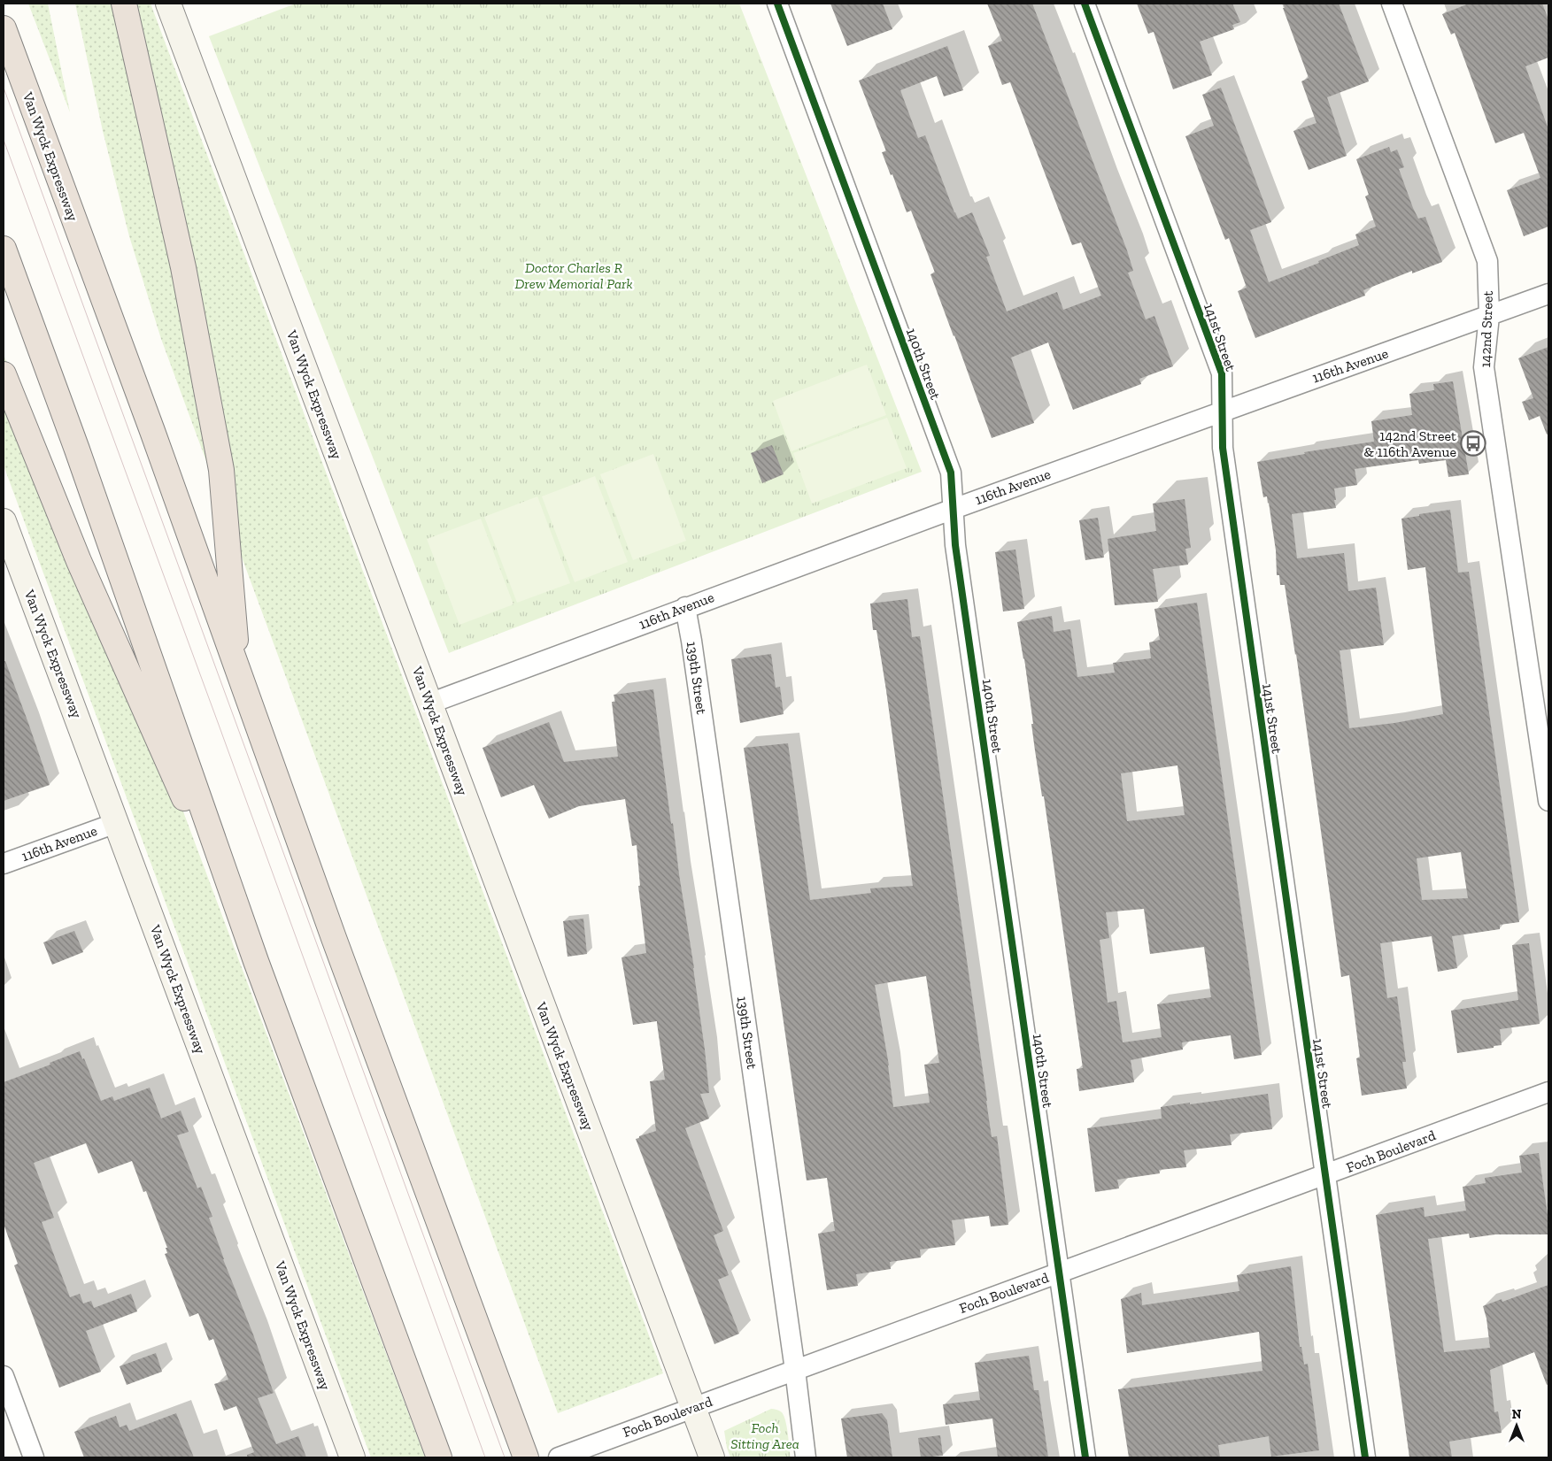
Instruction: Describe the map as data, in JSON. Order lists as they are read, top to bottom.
{
  "streets": {
    "highway": ["Van Wyck Expressway"],
    "street": [
      "142nd Street",
      "141st Street",
      "140th Street",
      "116th Avenue",
      "139th Street",
      "Foch Boulevard"
    ]
  },
  "crossings": [
    ["Van Wyck Expressway", "116th Avenue"],
    ["Van Wyck Expressway", "Foch Boulevard"],
    ["142nd Street", "116th Avenue"],
    ["141st Street", "116th Avenue"],
    ["141st Street", "Foch Boulevard"],
    ["140th Street", "116th Avenue"],
    ["140th Street", "Foch Boulevard"],
    ["116th Avenue", "139th Street"],
    ["139th Street", "Foch Boulevard"]
  ],
  "parks": ["Doctor Charles R Drew Memorial Park", "Foch Sitting Area"],
  "places": {
    "bus stop": ["142nd Street & 116th Avenue"]
  },
  "north": "top"
}
